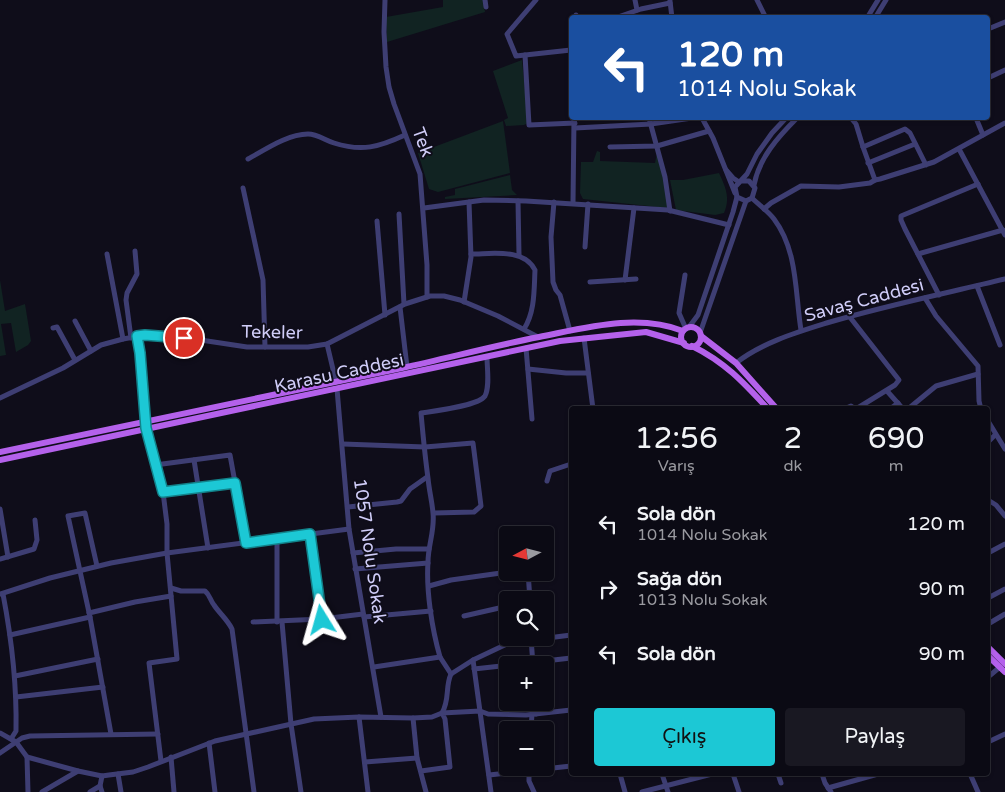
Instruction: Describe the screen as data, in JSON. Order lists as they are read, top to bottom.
{
  "streets": {
    "main road": ["Karasu Caddesi"],
    "street": [
      "Tek",
      "Savaş Caddesi",
      "Tekeler",
      "1057 Nolu Sokak"
    ]
  },
  "crossings": [
    ["Tek", "Tekeler"],
    ["Tekeler", "Karasu Caddesi"],
    ["Tekeler", "1057 Nolu Sokak"],
    ["Karasu Caddesi", "1057 Nolu Sokak"]
  ],
  "north": "left",
  "page": {
    "turn": ["120 m", "1014 Nolu Sokak"],
    "eta": [
      "12:56",
      "Varış",
      "2",
      "dk",
      "690",
      "m"
    ],
    "list": [
      {
        "name": "Sola dön",
        "note": "1014 Nolu Sokak",
        "value": "120 m"
      },
      {
        "name": "Sağa dön",
        "note": "1013 Nolu Sokak",
        "value": "90 m"
      },
      {
        "name": "Sola dön",
        "value": "90 m"
      }
    ],
    "map_buttons": ["+", "−"],
    "buttons": ["Çıkış", "Paylaş"]
  }
}
